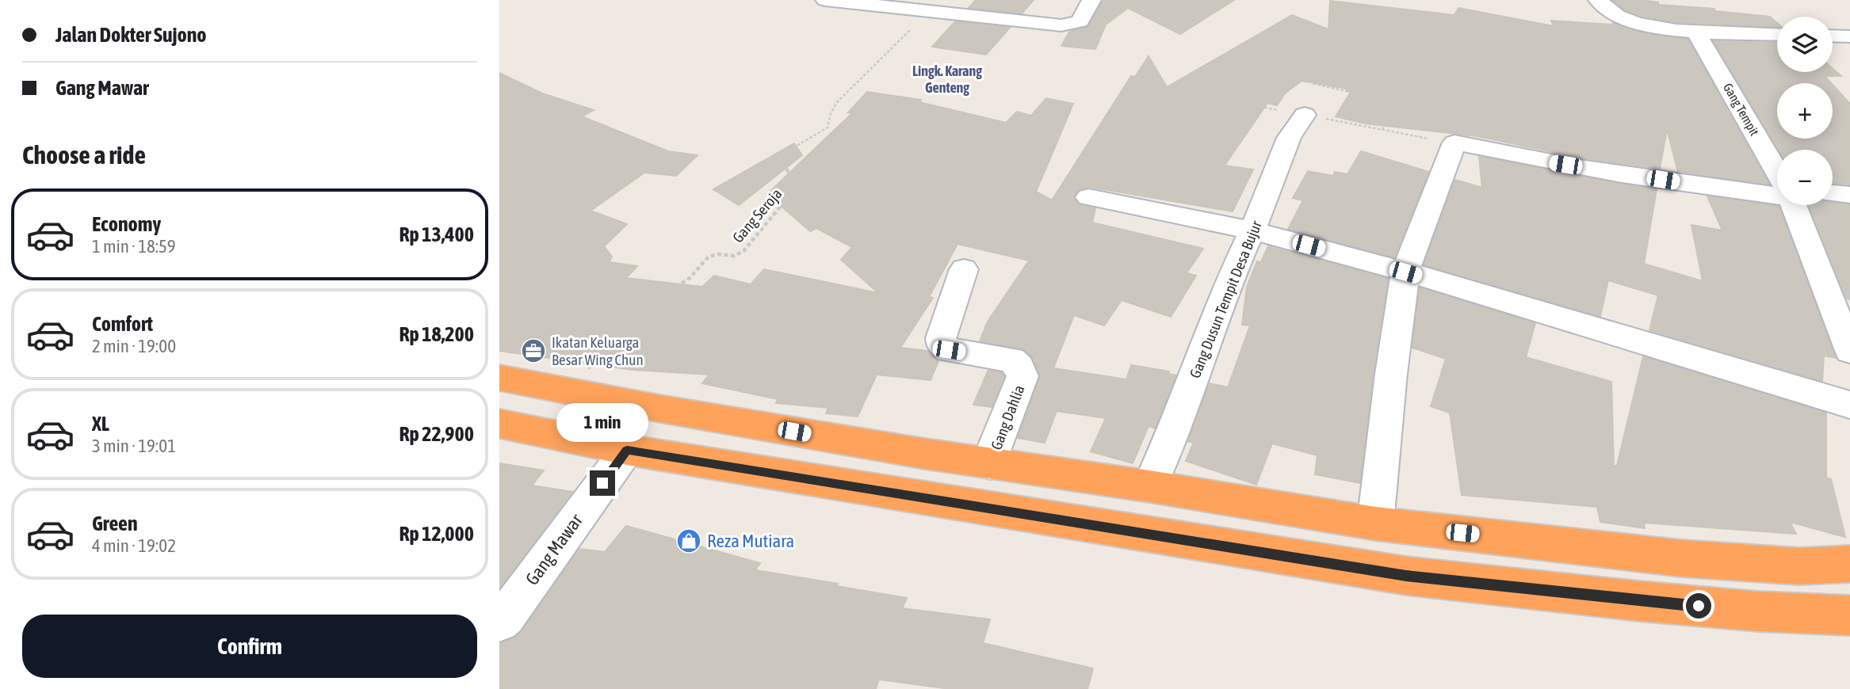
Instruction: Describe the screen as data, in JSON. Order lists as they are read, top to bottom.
{
  "streets": {
    "street": [
      "Gang Tempit",
      "Gang Dusun Tempit Desa Bujur",
      "Gang Dahlia",
      "Gang Mawar"
    ],
    "path": ["Gang Seroja"]
  },
  "districts": ["Lingk. Karang Genteng"],
  "places": {
    "office": ["Ikatan Keluarga Besar Wing Chun"],
    "shop": ["Reza Mutiara"]
  },
  "page": {
    "banner": ["Jalan Dokter Sujono", "Gang Mawar"],
    "map_buttons": ["+", "−"],
    "heading": "Choose a ride",
    "list": [
      {
        "name": "Economy",
        "note": "1 min · 18:59",
        "value": "Rp 13,400"
      },
      {
        "name": "Comfort",
        "note": "2 min · 19:00",
        "value": "Rp 18,200"
      },
      {
        "name": "XL",
        "note": "3 min · 19:01",
        "value": "Rp 22,900"
      },
      {
        "name": "Green",
        "note": "4 min · 19:02",
        "value": "Rp 12,000"
      }
    ],
    "bubble": "1 min",
    "buttons": "Confirm"
  }
}
